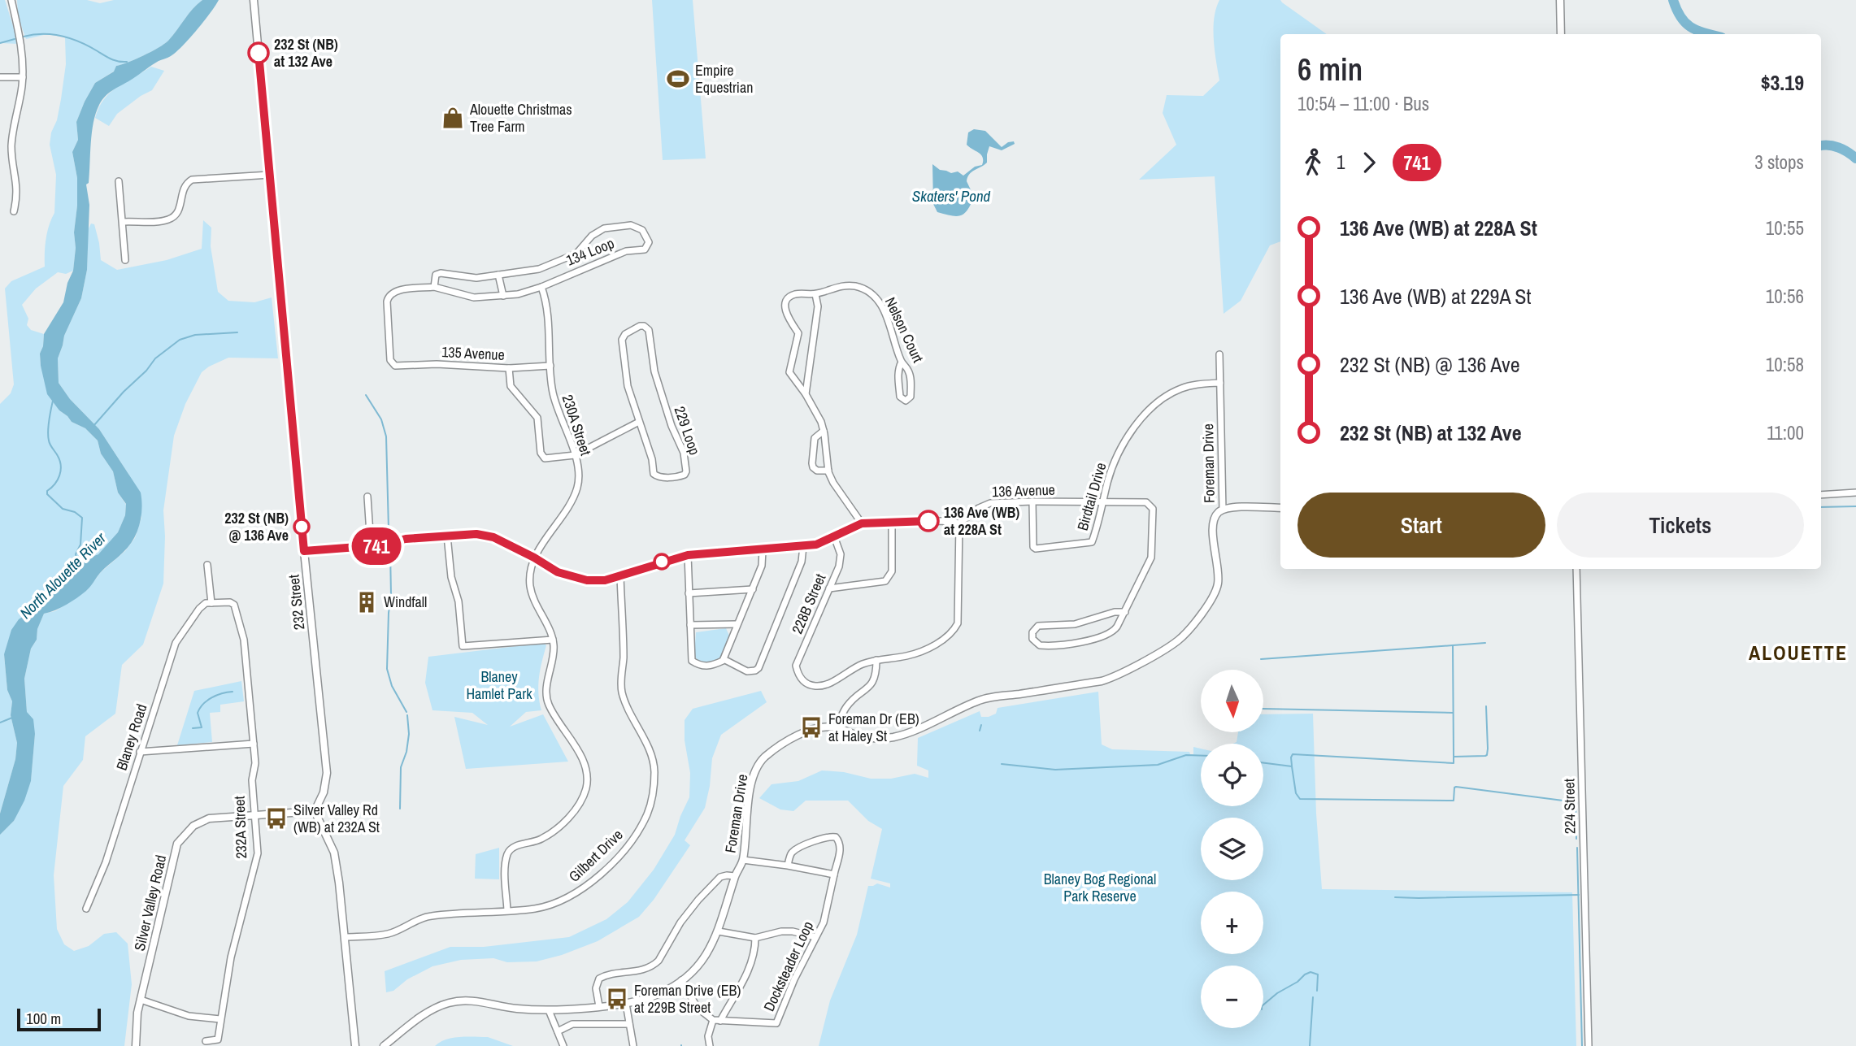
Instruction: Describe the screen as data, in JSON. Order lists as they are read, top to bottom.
{
  "streets": {
    "street": [
      "134 Loop",
      "Nelson Court",
      "135 Avenue",
      "230A Street",
      "229 Loop",
      "Foreman Drive",
      "136 Avenue",
      "Birdtail Drive",
      "232 Street",
      "228B Street",
      "Blaney Road",
      "224 Street",
      "232A Street",
      "Gilbert Drive",
      "Silver Valley Road",
      "Docksteader Loop"
    ]
  },
  "crossings": [
    ["134 Loop", "135 Avenue"],
    ["134 Loop", "230A Street"],
    ["135 Avenue", "230A Street"],
    ["230A Street", "Gilbert Drive"],
    ["Foreman Drive", "Birdtail Drive"],
    ["136 Avenue", "Birdtail Drive"],
    ["232 Street", "Silver Valley Road"],
    ["Blaney Road", "232A Street"],
    ["232A Street", "Silver Valley Road"]
  ],
  "districts": ["ALOUETTE"],
  "water": ["Skaters' Pond", "North Alouette River"],
  "parks": ["Blaney Hamlet Park", "Blaney Bog Regional Park Reserve"],
  "places": {
    "other": ["232 St (NB) at 132 Ave", "136 Ave (WB) at 228A St", "232 St (NB) @ 136 Ave"],
    "sports": ["Empire Equestrian"],
    "shop": ["Alouette Christmas Tree Farm"],
    "building": ["Windfall"],
    "bus stop": ["Foreman Dr (EB) at Haley St", "Silver Valley Rd (WB) at 232A St", "Foreman Drive (EB) at 229B Street"]
  },
  "lines": ["bus line 741"],
  "scale_bar": "100 m",
  "north": "bottom",
  "page": {
    "on_map": "741",
    "heading": ["6 min", "10:54 – 11:00 · Bus", "$3.19"],
    "legs": ["1", "741", "3 stops"],
    "list": [
      {
        "name": "136 Ave (WB) at 228A St",
        "value": "10:55"
      },
      {
        "name": "136 Ave (WB) at 229A St",
        "value": "10:56"
      },
      {
        "name": "232 St (NB) @ 136 Ave",
        "value": "10:58"
      },
      {
        "name": "232 St (NB) at 132 Ave",
        "value": "11:00"
      }
    ],
    "buttons": ["Start", "Tickets"],
    "map_buttons": ["+", "−"],
    "scale": "100 m"
  }
}
